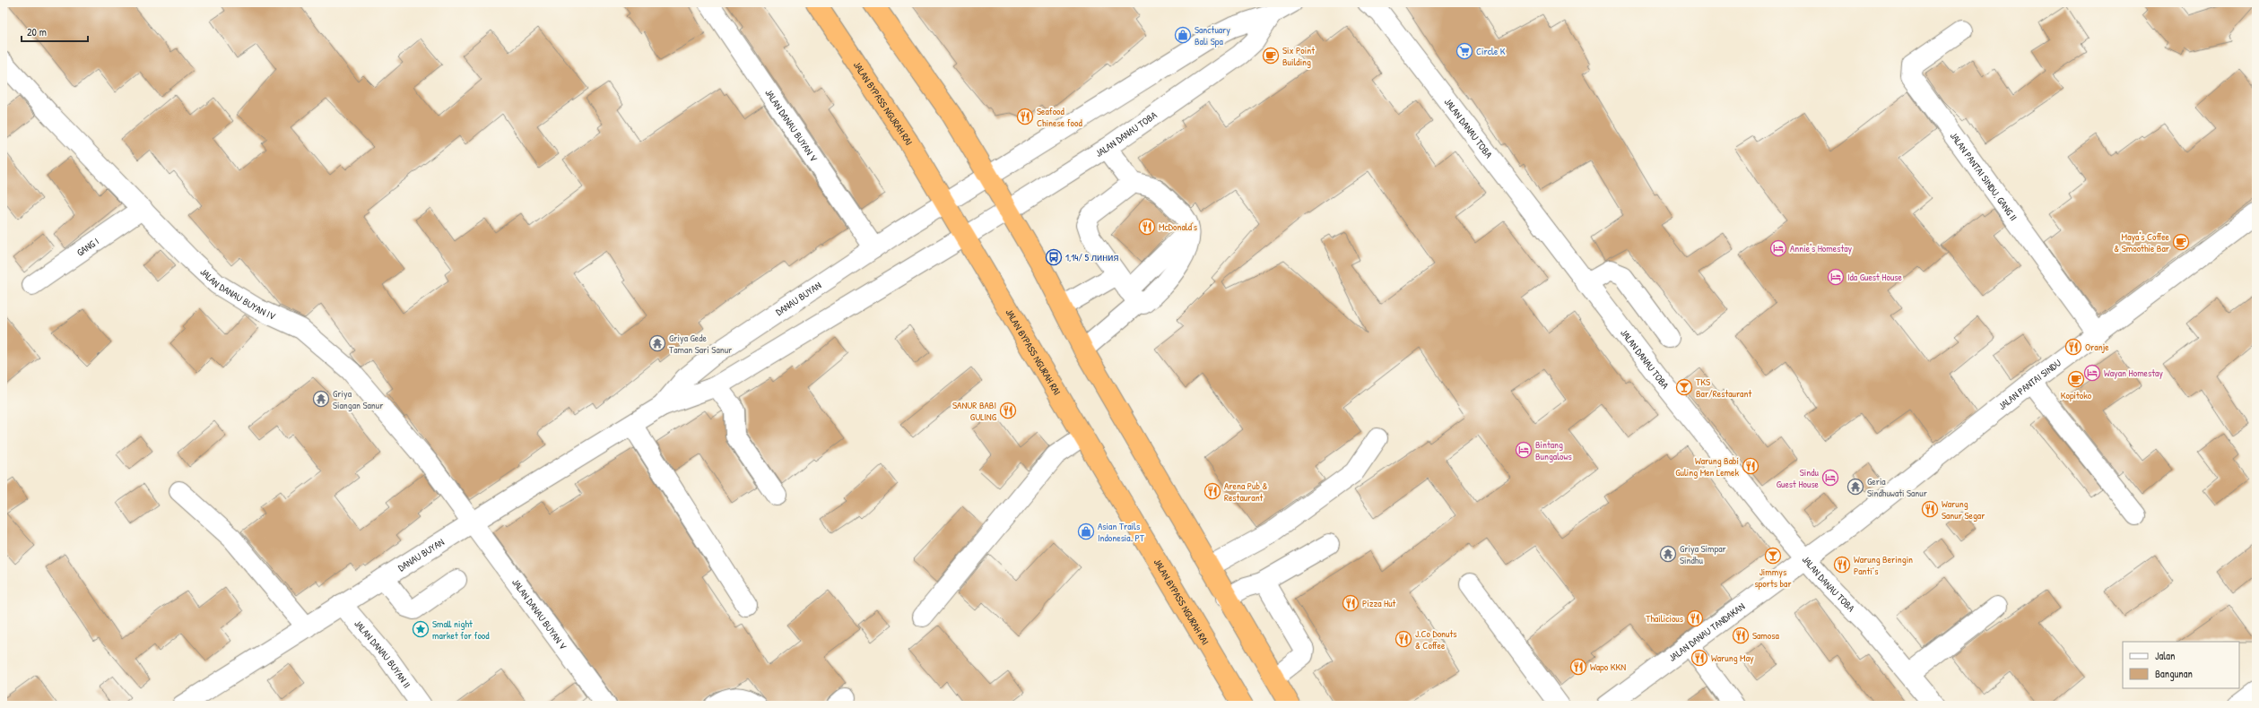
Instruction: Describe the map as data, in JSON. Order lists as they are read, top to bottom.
{
  "streets": {
    "highway": ["JALAN BYPASS NGURAH RAI"],
    "street": [
      "JALAN DANAU BUYAN V",
      "JALAN DANAU TOBA",
      "JALAN PANTAI SINDU, GANG II",
      "GANG I",
      "JALAN DANAU BUYAN IV",
      "DANAU BUYAN",
      "JALAN PANTAI SINDU",
      "JALAN DANAU TANDAKAN",
      "JALAN DANAU BUYAN II"
    ]
  },
  "crossings": [
    ["JALAN BYPASS NGURAH RAI", "JALAN DANAU TOBA"],
    ["JALAN BYPASS NGURAH RAI", "DANAU BUYAN"],
    ["JALAN DANAU BUYAN V", "JALAN DANAU BUYAN IV"],
    ["JALAN DANAU BUYAN V", "DANAU BUYAN"],
    ["JALAN DANAU TOBA", "DANAU BUYAN"],
    ["JALAN DANAU TOBA", "JALAN PANTAI SINDU"],
    ["JALAN DANAU TOBA", "JALAN DANAU TANDAKAN"],
    ["JALAN PANTAI SINDU, GANG II", "JALAN PANTAI SINDU"],
    ["GANG I", "JALAN DANAU BUYAN IV"],
    ["JALAN DANAU BUYAN IV", "DANAU BUYAN"],
    ["DANAU BUYAN", "JALAN DANAU BUYAN II"],
    ["JALAN PANTAI SINDU", "JALAN DANAU TANDAKAN"]
  ],
  "places": {
    "shop": ["Sanctuary Bali Spa", "Asian Trails Indonesia. PT"],
    "supermarket": ["Circle K"],
    "cafe": ["Six Point Building", "Maya's Coffee & Smoothie Bar", "Kopitoko"],
    "restaurant": [
      "Seafood Chinese food",
      "McDonald's",
      "Oranje",
      "SANUR BABI GULING",
      "Warung Babi Guling Men Lemek",
      "Arena Pub & Restaurant",
      "Warung Sanur Segar",
      "Warung Beringin Panti’s",
      "Pizza Hut",
      "Thailicious",
      "Samosa",
      "J.Co Donuts & Coffee",
      "Warung May",
      "Wapo KKN"
    ],
    "hotel": [
      "Annie's Homestay",
      "Ida Guest House",
      "Wayan Homestay",
      "Bintang Bungalows",
      "Sindu Guest House"
    ],
    "bus stop": ["1,14/ 5 линия"],
    "temple": [
      "Griya Gede Taman Sari Sanur",
      "Griya Siangan Sanur",
      "Geria Sindhuwati Sanur",
      "Griya Simpar Sindhu"
    ],
    "bar": ["TKS Bar/Restaurant", "Jimmys sports bar"],
    "place": ["Small night market for food"]
  },
  "legend": ["Jalan", "Bangunan"],
  "scale_bar": "20 m"
}
